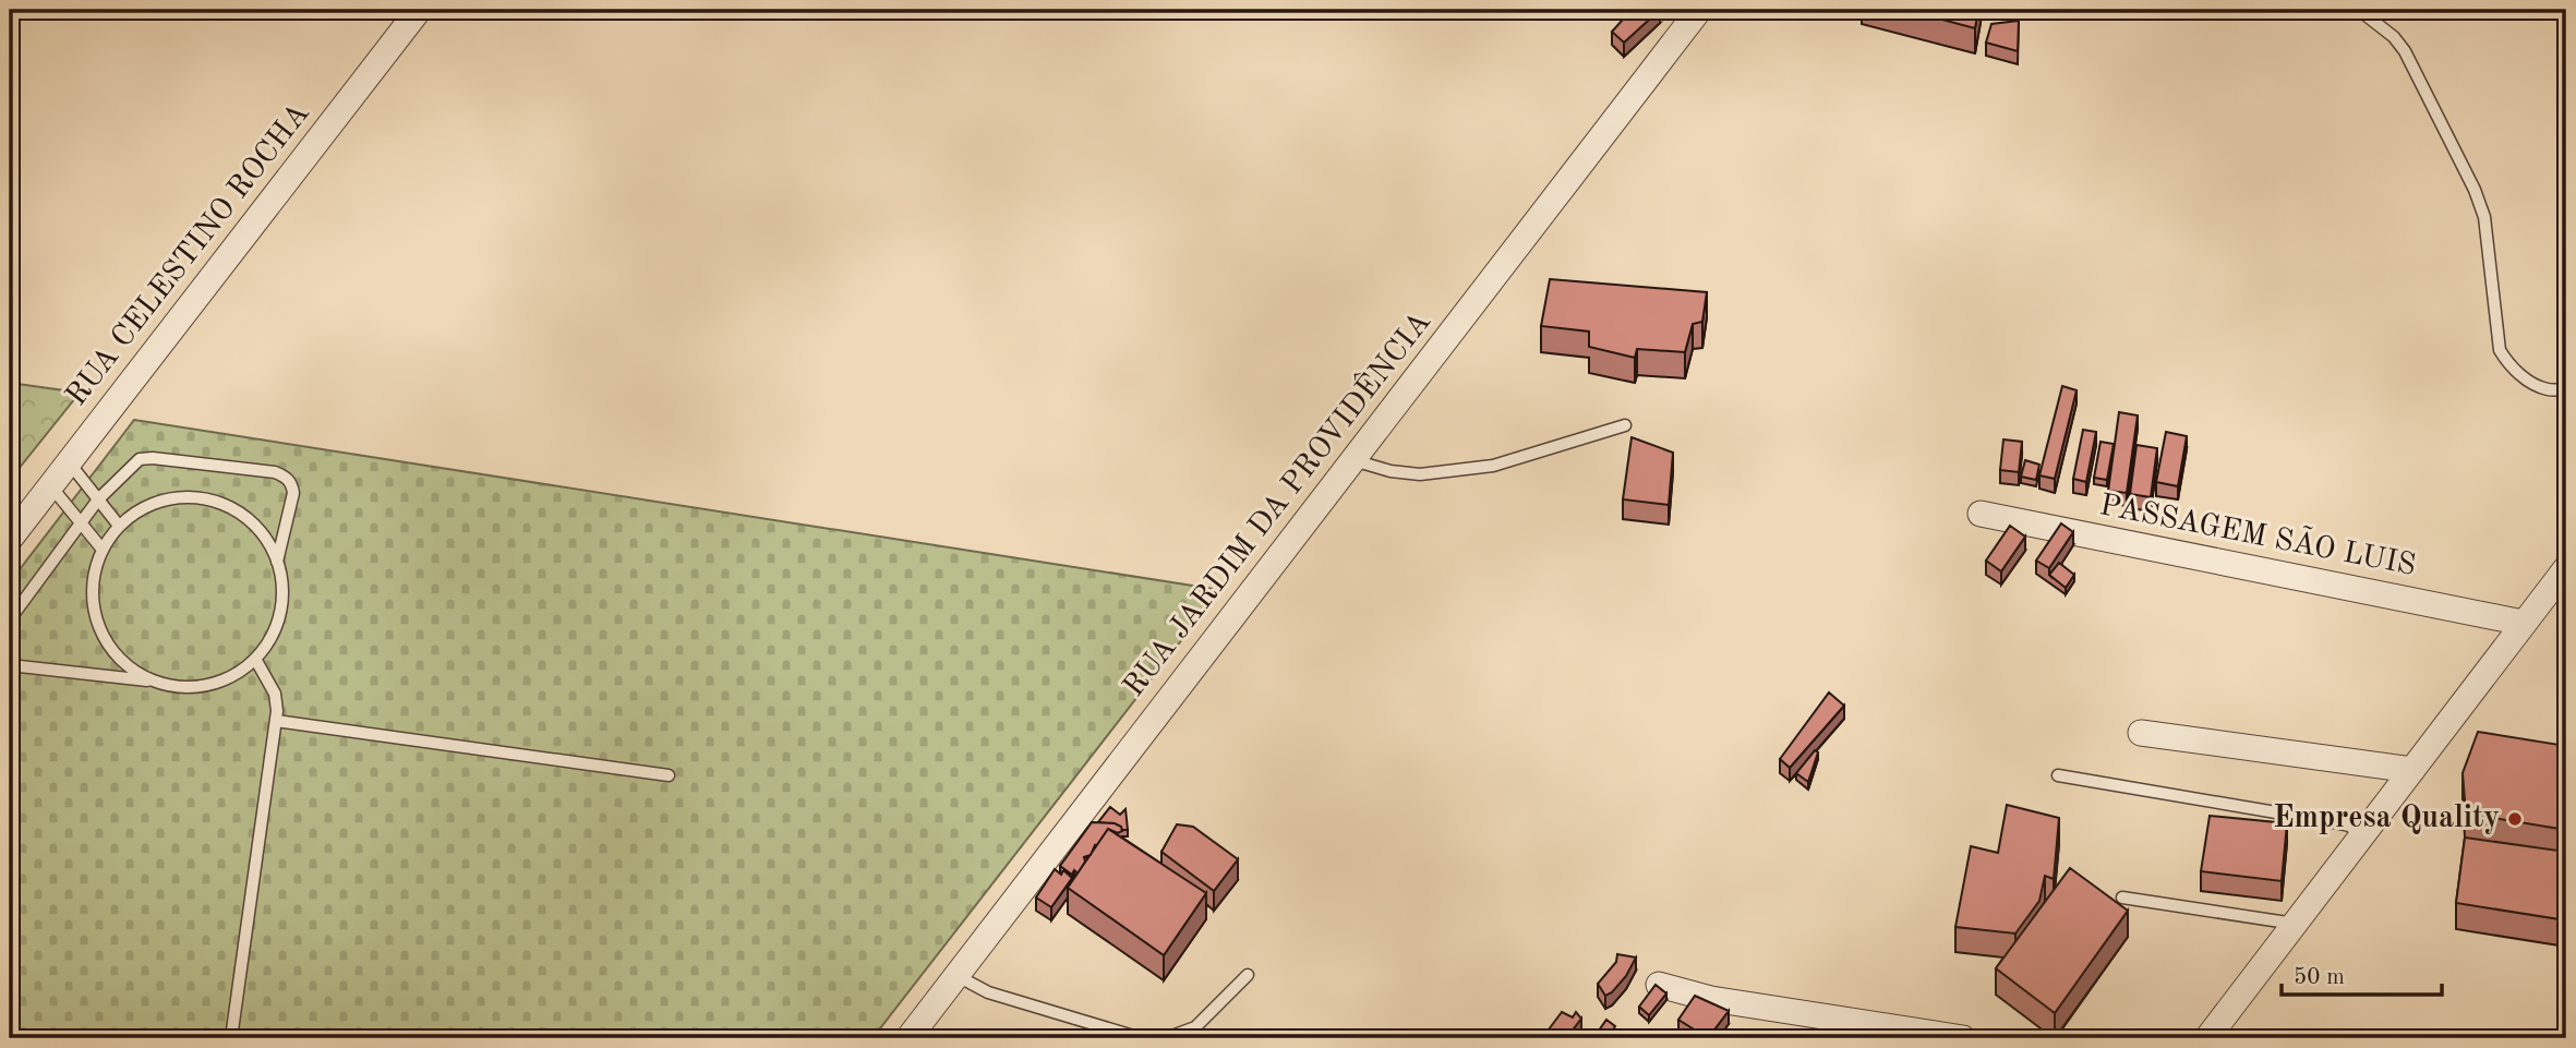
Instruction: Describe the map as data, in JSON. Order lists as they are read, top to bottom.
{
  "streets": {
    "street": ["RUA CELESTINO ROCHA", "RUA JARDIM DA PROVIDÊNCIA", "PASSAGEM SÃO LUIS"]
  },
  "places": ["Empresa Quality"],
  "scale_bar": "50 m"
}
